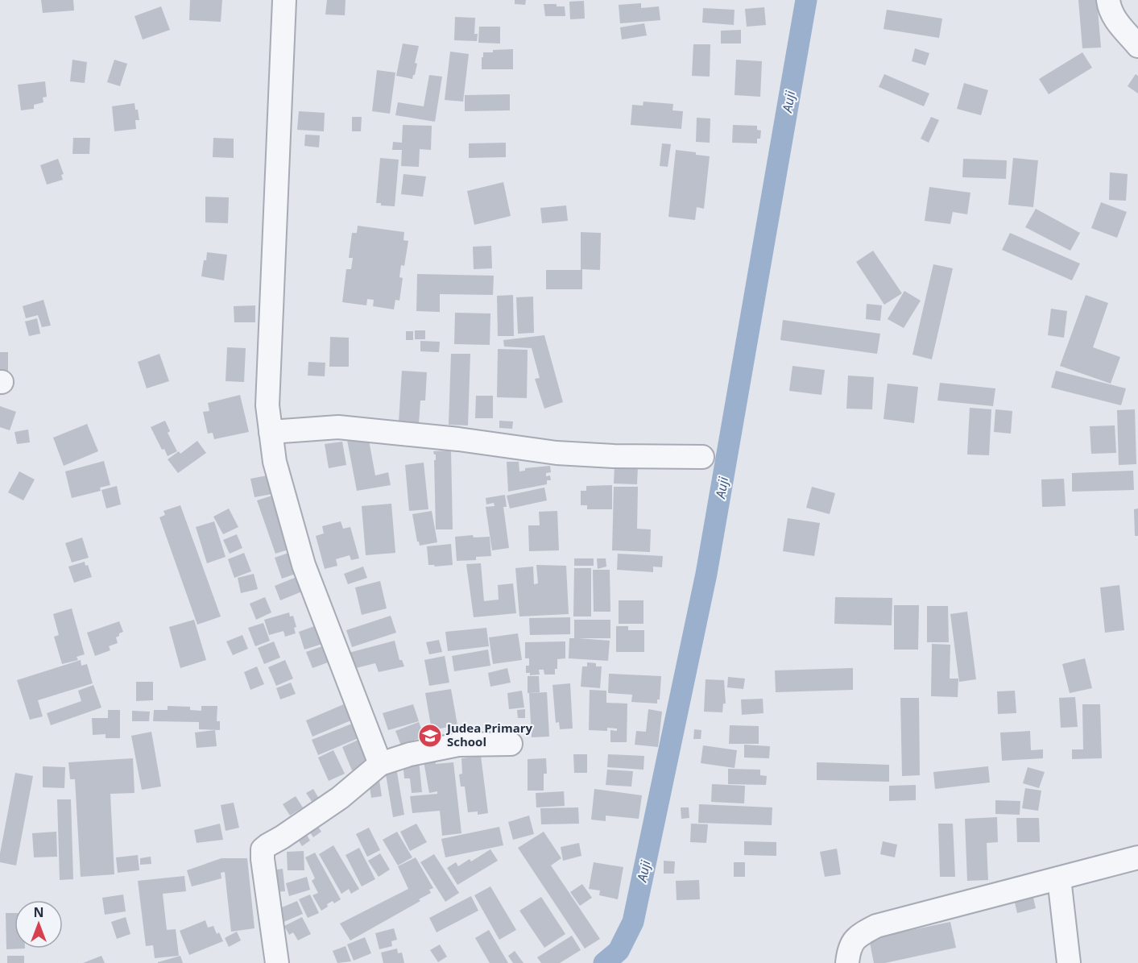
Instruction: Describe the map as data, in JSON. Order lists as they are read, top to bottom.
{
  "water": ["Auji"],
  "places": {
    "school or university": ["Judea Primary School"]
  },
  "north": "top"
}
